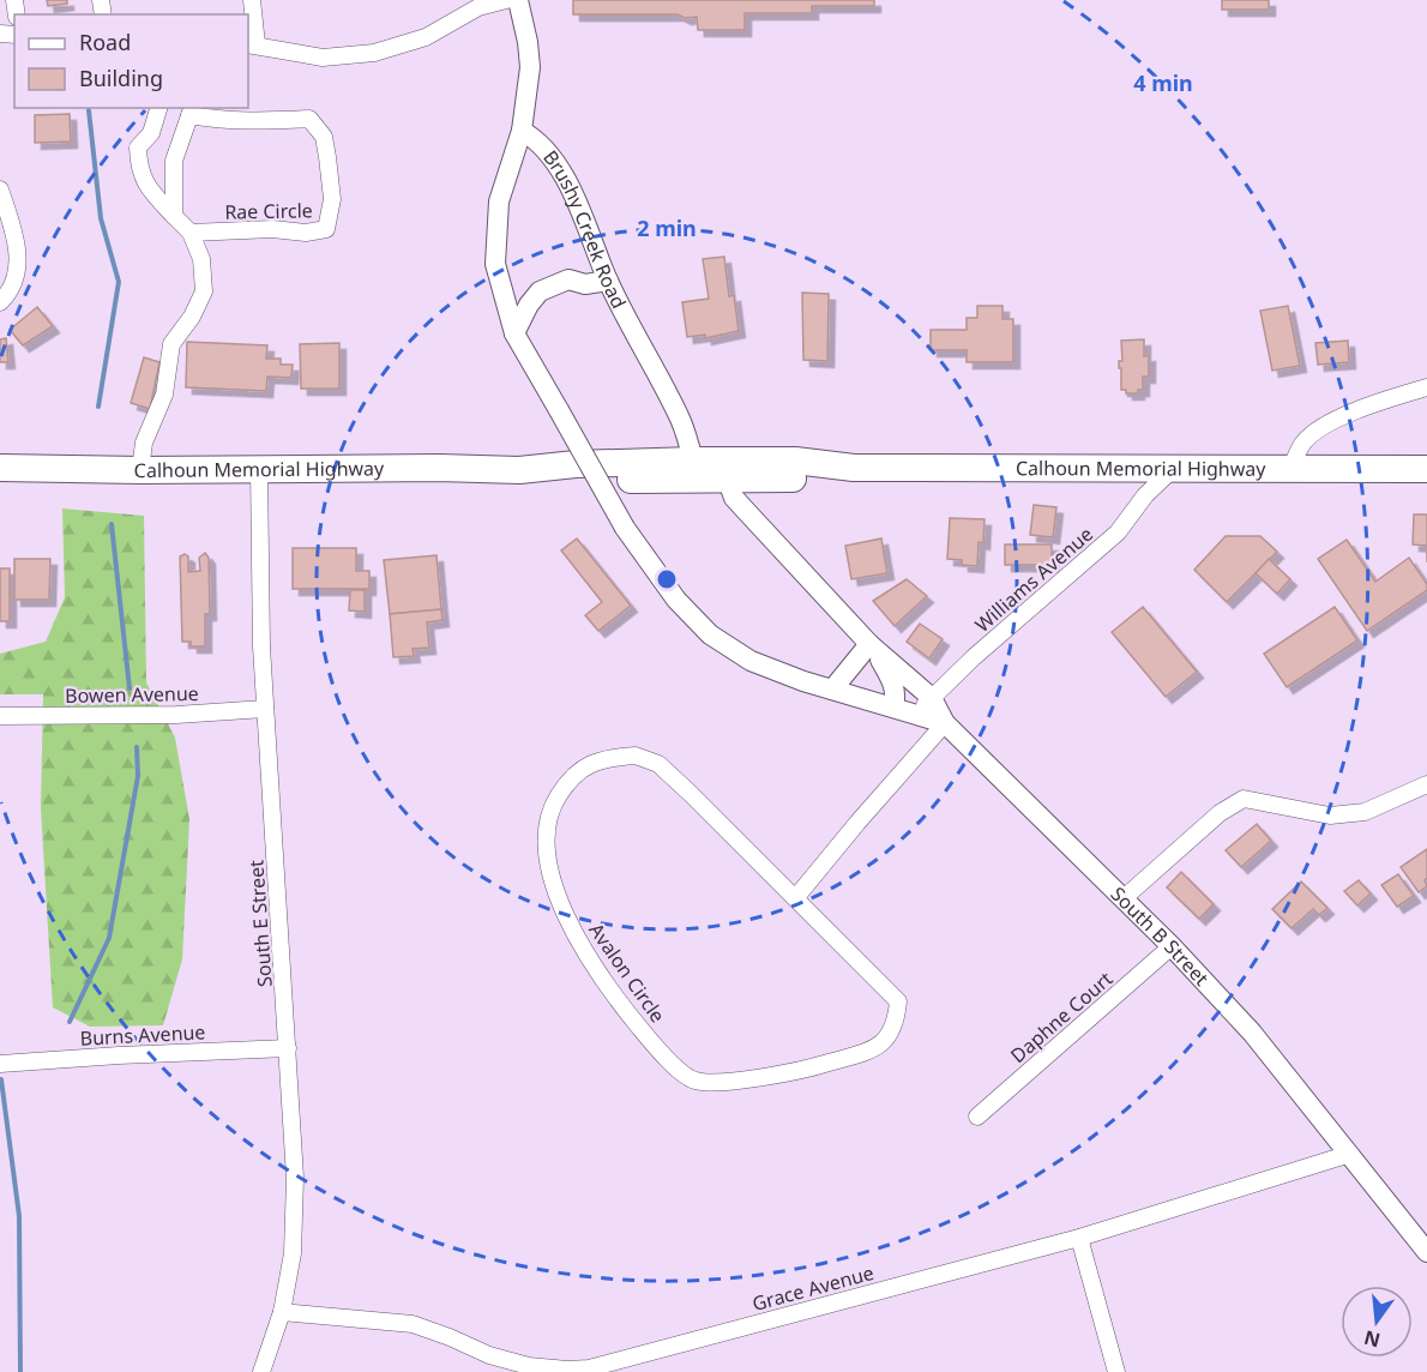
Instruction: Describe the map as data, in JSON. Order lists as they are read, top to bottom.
{
  "streets": {
    "highway": ["Calhoun Memorial Highway"],
    "street": [
      "Rae Circle",
      "Brushy Creek Road",
      "Williams Avenue",
      "Bowen Avenue",
      "South E Street",
      "South B Street",
      "Avalon Circle",
      "Daphne Court",
      "Burns Avenue",
      "Grace Avenue"
    ]
  },
  "crossings": [
    ["Brushy Creek Road", "Calhoun Memorial Highway"],
    ["Calhoun Memorial Highway", "Williams Avenue"],
    ["Calhoun Memorial Highway", "South E Street"],
    ["Calhoun Memorial Highway", "South B Street"],
    ["Williams Avenue", "South B Street"],
    ["Bowen Avenue", "South E Street"],
    ["South E Street", "Burns Avenue"],
    ["South E Street", "Grace Avenue"],
    ["South B Street", "Daphne Court"],
    ["South B Street", "Grace Avenue"]
  ],
  "legend": ["Road", "Building"],
  "north": "bottom",
  "rings": ["4 min", "2 min"]
}
